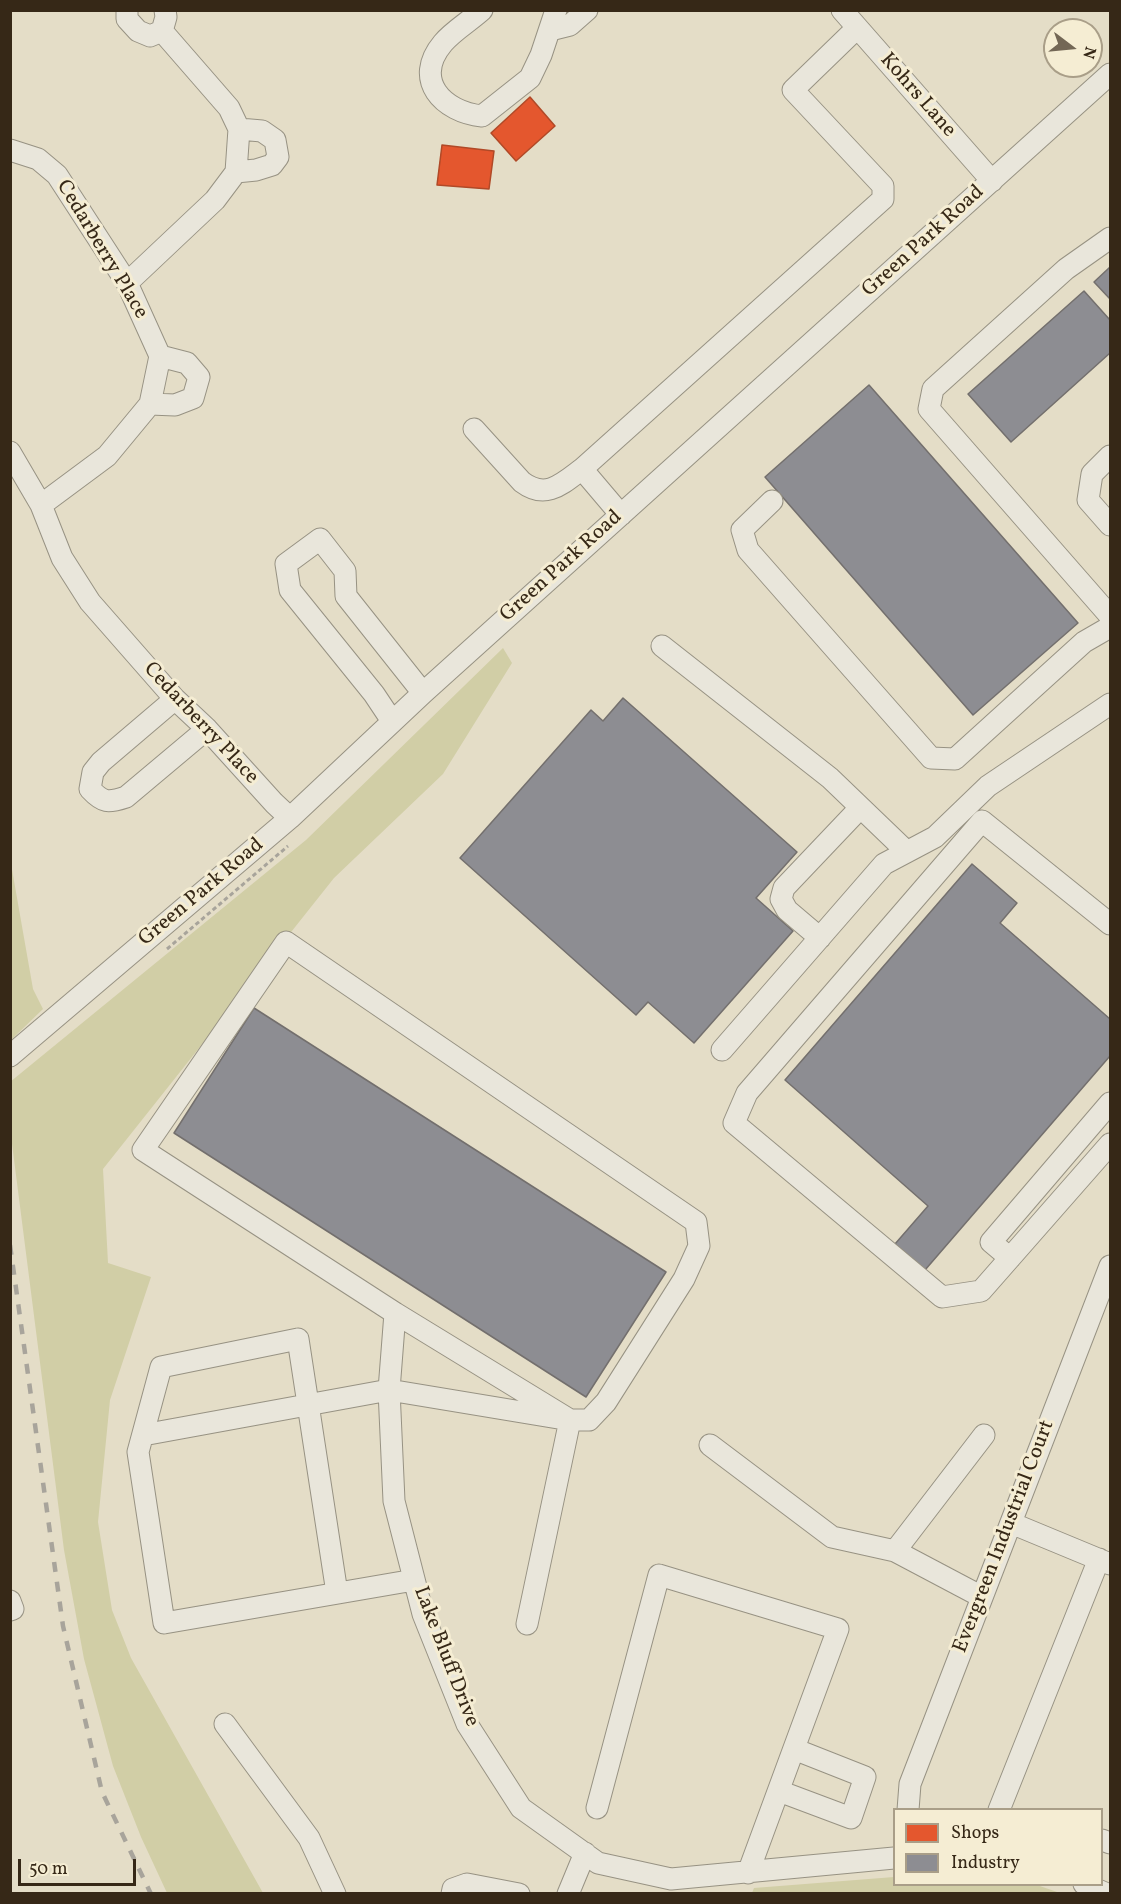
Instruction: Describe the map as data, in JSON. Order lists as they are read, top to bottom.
{
  "streets": {
    "street": [
      "Kohrs Lane",
      "Green Park Road",
      "Cedarberry Place",
      "Evergreen Industrial Court",
      "Lake Bluff Drive"
    ]
  },
  "crossings": [
    ["Kohrs Lane", "Green Park Road"],
    ["Green Park Road", "Cedarberry Place"]
  ],
  "legend": ["Shops", "Industry"],
  "scale_bar": "50 m",
  "north": "right"
}
